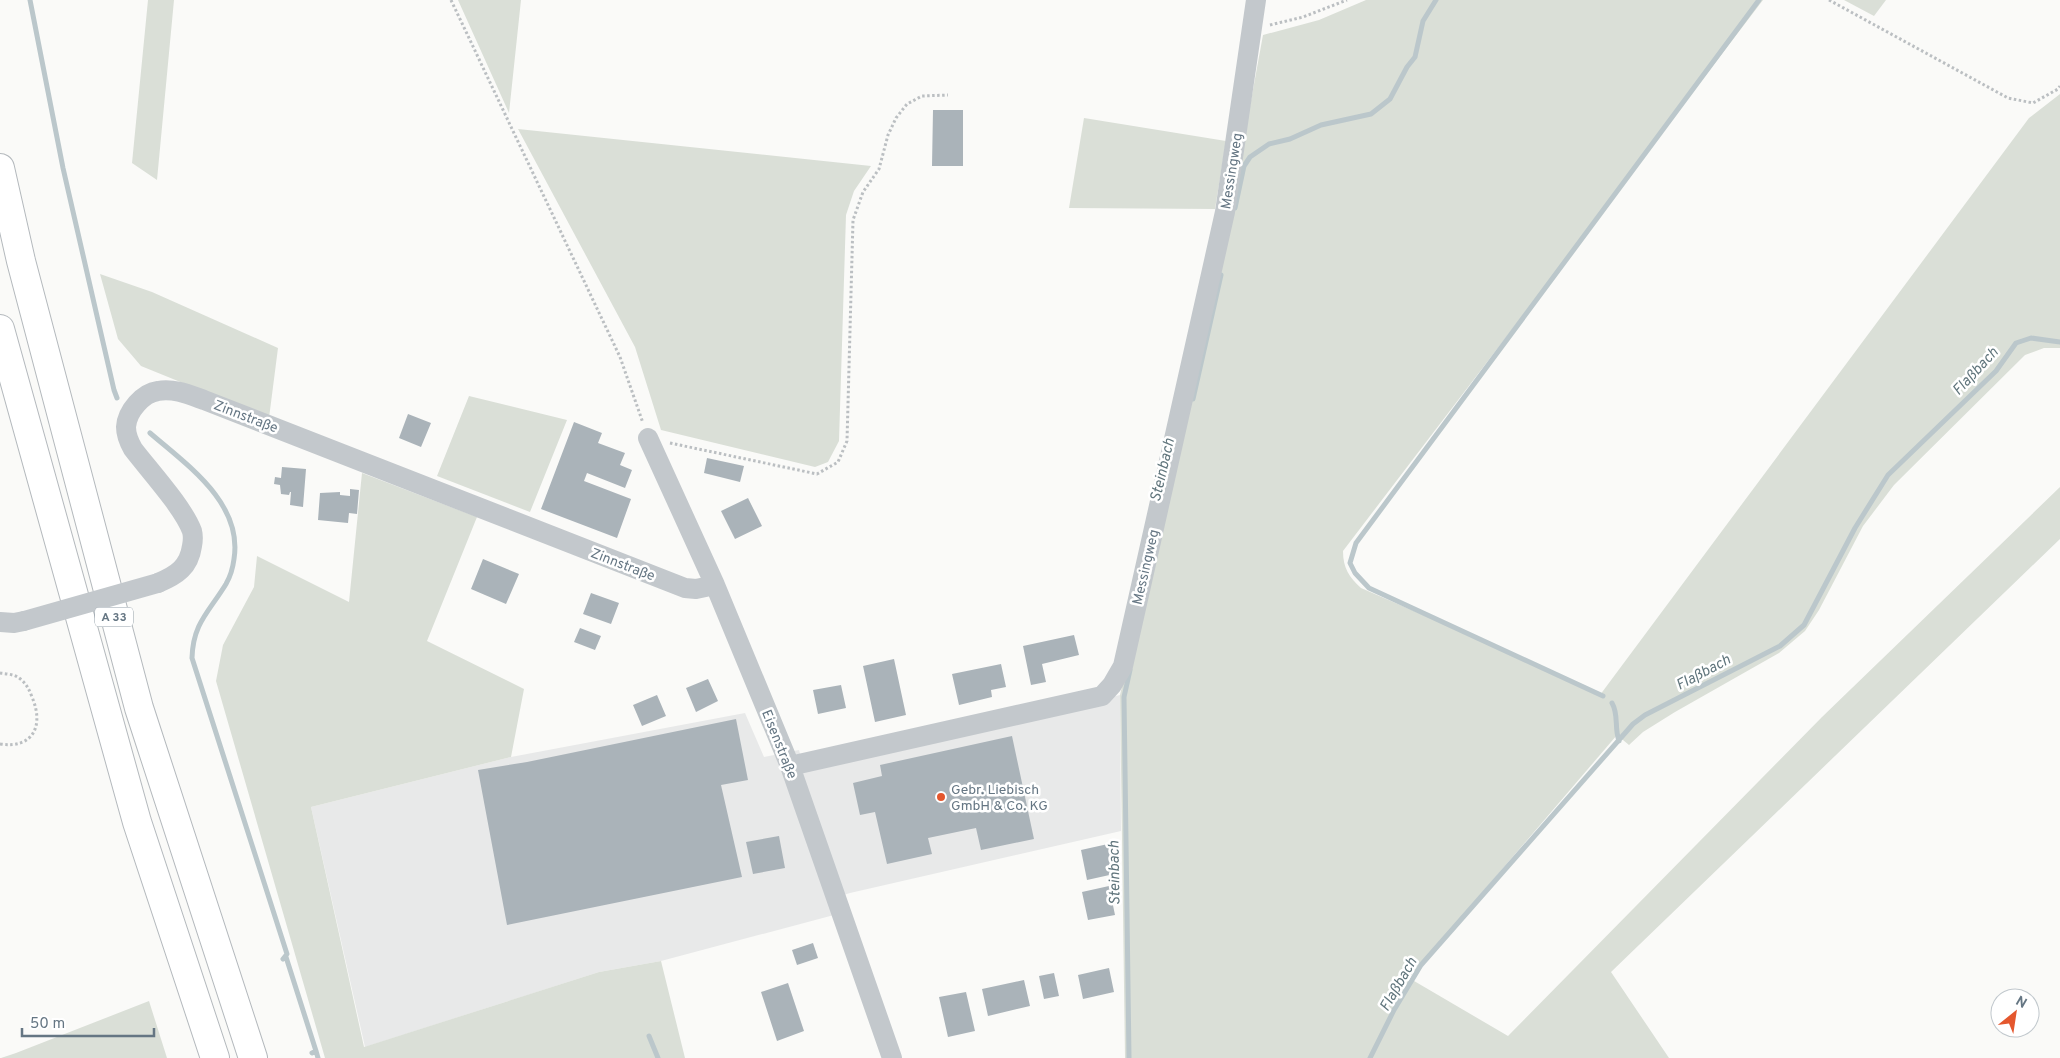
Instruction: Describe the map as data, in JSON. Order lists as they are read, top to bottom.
{
  "streets": {
    "highway": ["A 33"],
    "street": ["Messingweg", "Zinnstraße", "Eisenstraße"]
  },
  "crossings": [
    ["Messingweg", "Eisenstraße"],
    ["Zinnstraße", "Eisenstraße"]
  ],
  "water": ["Flaßbach", "Steinbach"],
  "places": ["Gebr. Liebisch GmbH & Co. KG"],
  "scale_bar": "50 m",
  "north": "top right"
}
